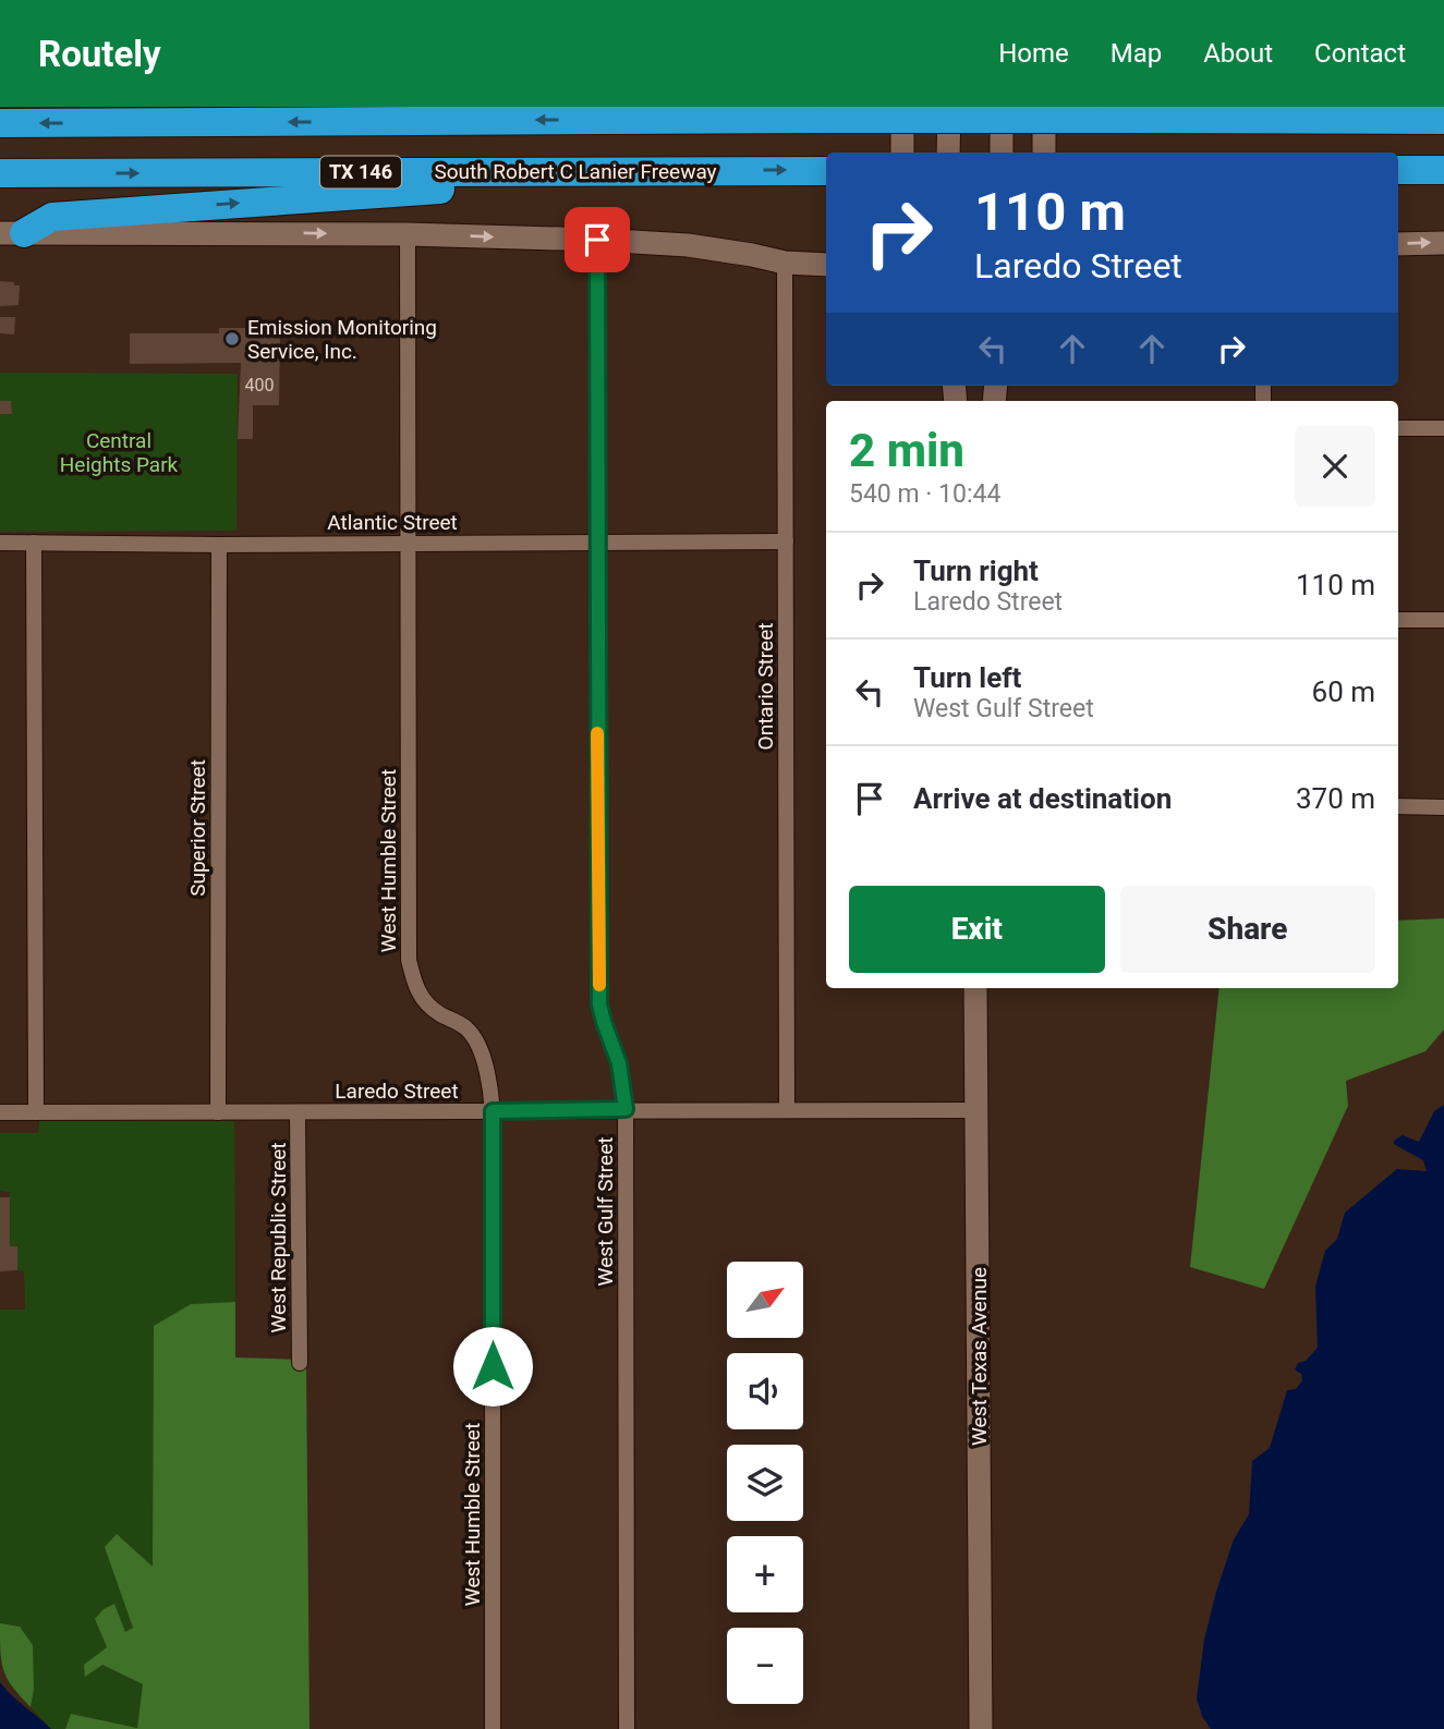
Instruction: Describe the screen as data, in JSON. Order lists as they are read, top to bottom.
{
  "streets": {
    "highway": ["South Robert C Lanier Freeway", "TX 146"],
    "main road": ["West Texas Avenue"],
    "street": [
      "Atlantic Street",
      "Ontario Street",
      "Superior Street",
      "West Humble Street",
      "Laredo Street",
      "West Gulf Street",
      "West Republic Street"
    ]
  },
  "crossings": [
    ["Atlantic Street", "Ontario Street"],
    ["Atlantic Street", "Superior Street"],
    ["Atlantic Street", "West Humble Street"],
    ["Atlantic Street", "West Gulf Street"],
    ["Ontario Street", "Laredo Street"],
    ["Superior Street", "Laredo Street"],
    ["West Humble Street", "Laredo Street"],
    ["Laredo Street", "West Gulf Street"],
    ["Laredo Street", "West Republic Street"],
    ["Laredo Street", "West Texas Avenue"]
  ],
  "parks": ["Central Heights Park"],
  "places": ["Emission Monitoring Service, Inc."],
  "house_numbers": ["400"],
  "north": "top right",
  "page": {
    "header": "Routely",
    "nav": [
      "Home",
      "Map",
      "About",
      "Contact"
    ],
    "turn": ["110 m", "Laredo Street"],
    "heading": ["2 min", "540 m · 10:44"],
    "list": [
      {
        "name": "Turn right",
        "note": "Laredo Street",
        "value": "110 m"
      },
      {
        "name": "Turn left",
        "note": "West Gulf Street",
        "value": "60 m"
      },
      {
        "name": "Arrive at destination",
        "value": "370 m"
      }
    ],
    "buttons": ["Exit", "Share"],
    "map_buttons": ["+", "−"]
  }
}
